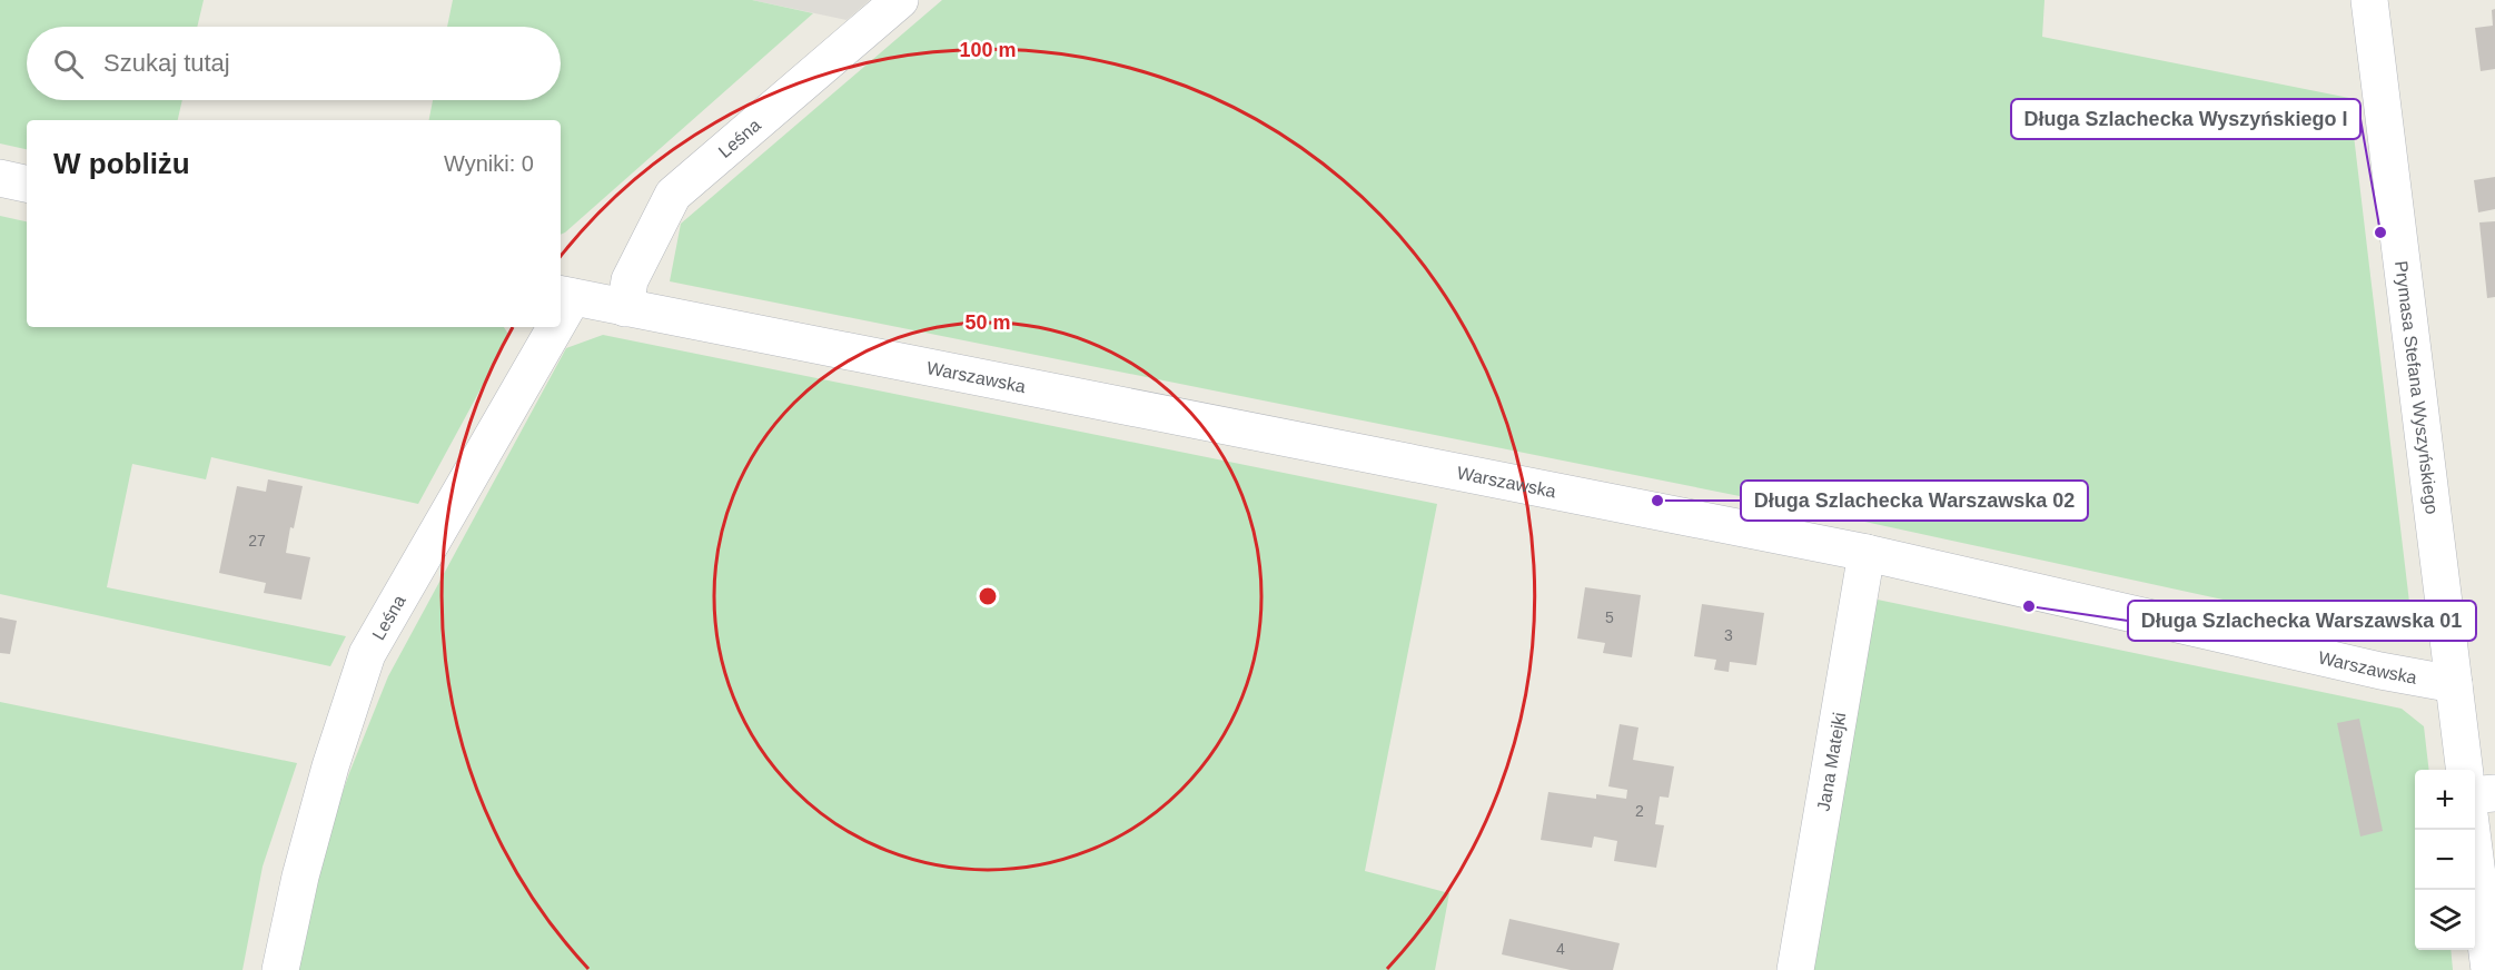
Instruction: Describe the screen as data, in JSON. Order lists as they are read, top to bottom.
{
  "streets": {
    "street": [
      "Leśna",
      "Warszawska",
      "Prymasa Stefana Wyszyńskiego",
      "Jana Matejki"
    ]
  },
  "crossings": [
    ["Leśna", "Warszawska"],
    ["Warszawska", "Prymasa Stefana Wyszyńskiego"],
    ["Warszawska", "Jana Matejki"]
  ],
  "places": ["Długa Szlachecka Wyszyńskiego I", "Długa Szlachecka Warszawska 02", "Długa Szlachecka Warszawska 01"],
  "house_numbers": [
    "27",
    "5",
    "3",
    "2",
    "4"
  ],
  "page": {
    "search": "Szukaj tutaj",
    "heading": ["W pobliżu", "Wyniki: 0"],
    "map_buttons": ["+", "−"]
  },
  "rings": ["100 m", "50 m"]
}
